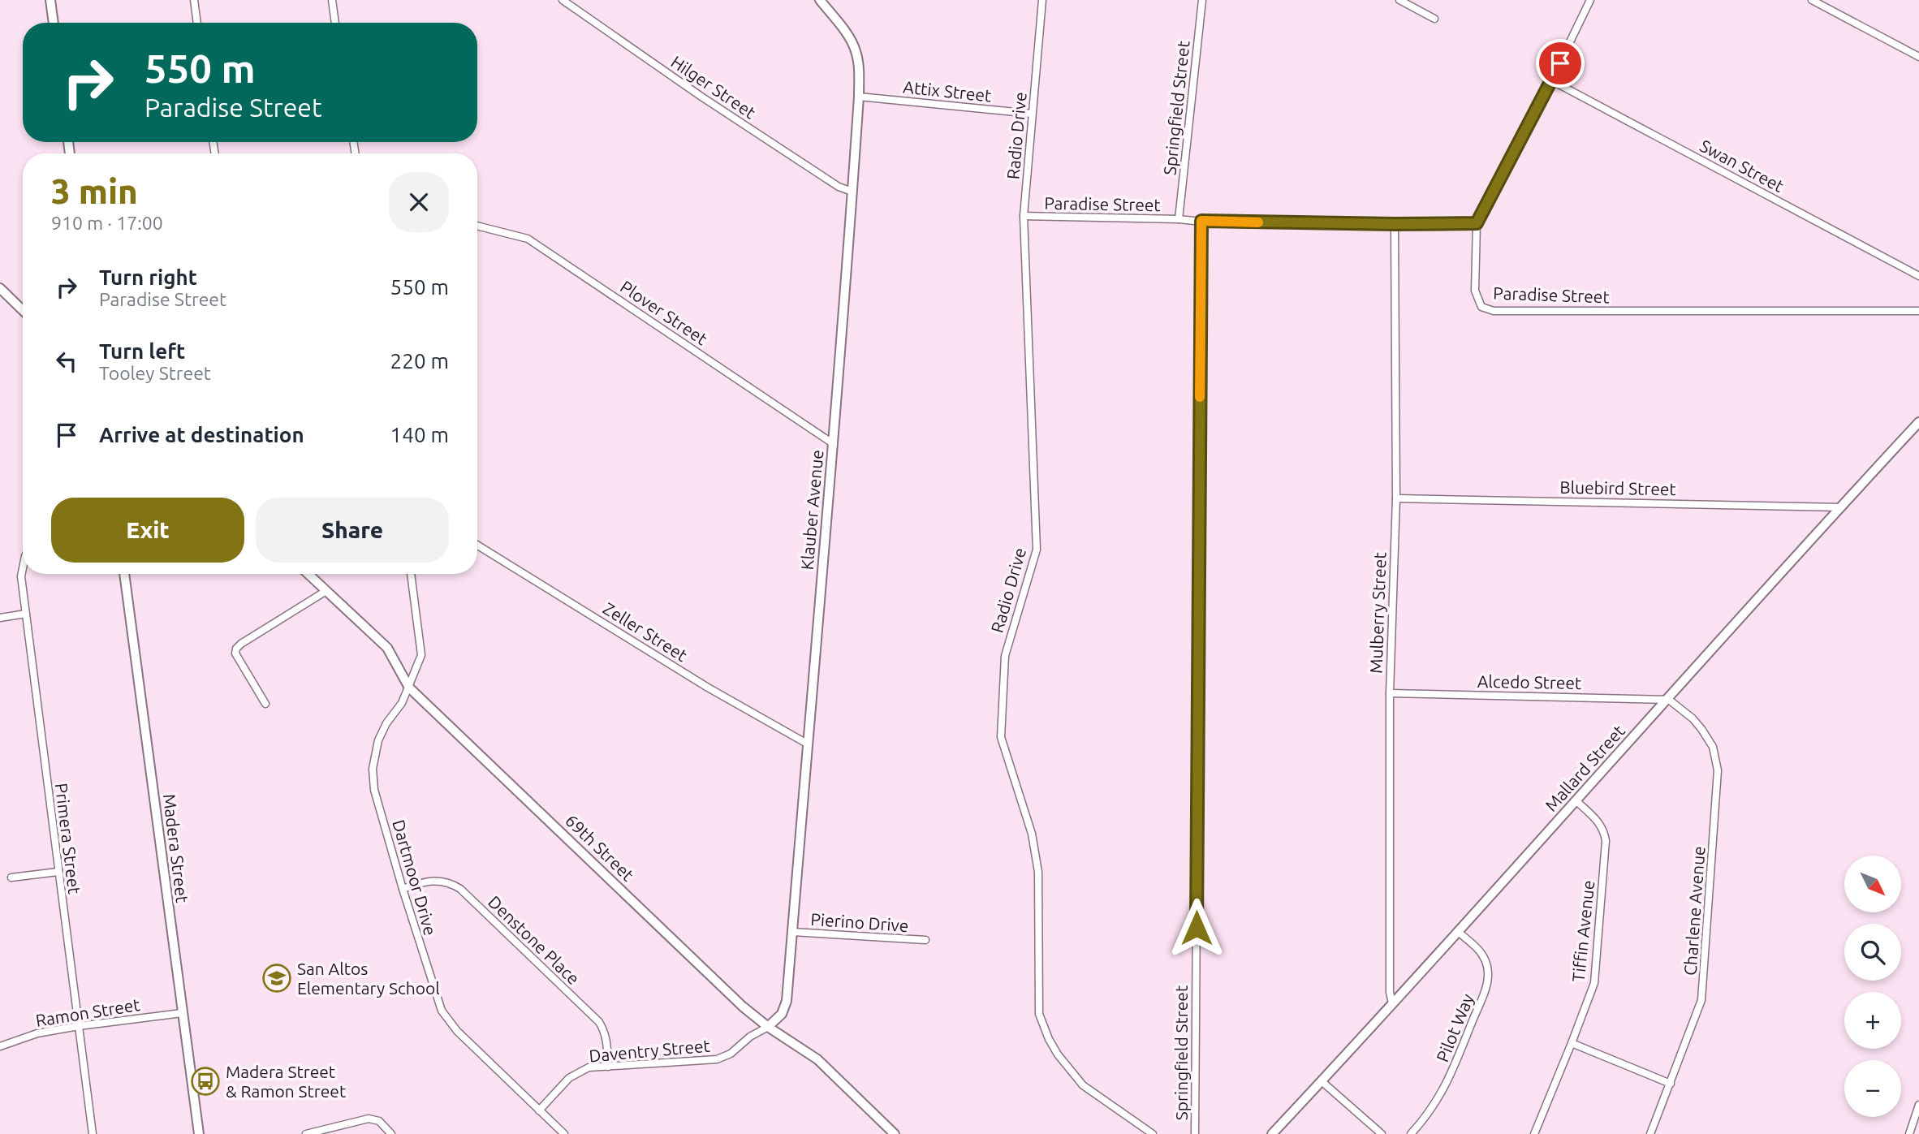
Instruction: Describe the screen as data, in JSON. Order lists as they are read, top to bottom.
{
  "streets": {
    "street": [
      "Hilger Street",
      "Attix Street",
      "Springfield Street",
      "Radio Drive",
      "Swan Street",
      "Paradise Street",
      "Plover Street",
      "Bluebird Street",
      "Klauber Avenue",
      "Mulberry Street",
      "Zeller Street",
      "Alcedo Street",
      "Mallard Street",
      "Primera Street",
      "69th Street",
      "Madera Street",
      "Dartmoor Drive",
      "Charlene Avenue",
      "Pierino Drive",
      "Tiffin Avenue",
      "Denstone Place",
      "Ramon Street",
      "Pilot Way",
      "Daventry Street"
    ]
  },
  "crossings": [
    ["Hilger Street", "Klauber Avenue"],
    ["Attix Street", "Radio Drive"],
    ["Attix Street", "Klauber Avenue"],
    ["Springfield Street", "Paradise Street"],
    ["Radio Drive", "Paradise Street"],
    ["Paradise Street", "Mulberry Street"],
    ["Plover Street", "Klauber Avenue"],
    ["Bluebird Street", "Mulberry Street"],
    ["Bluebird Street", "Mallard Street"],
    ["Klauber Avenue", "Zeller Street"],
    ["Klauber Avenue", "69th Street"],
    ["Klauber Avenue", "Pierino Drive"],
    ["Klauber Avenue", "Daventry Street"],
    ["Mulberry Street", "Alcedo Street"],
    ["Mulberry Street", "Mallard Street"],
    ["Alcedo Street", "Mallard Street"],
    ["Alcedo Street", "Charlene Avenue"],
    ["Mallard Street", "Charlene Avenue"],
    ["Mallard Street", "Tiffin Avenue"],
    ["Mallard Street", "Pilot Way"],
    ["Primera Street", "Ramon Street"],
    ["69th Street", "Dartmoor Drive"],
    ["69th Street", "Daventry Street"],
    ["Madera Street", "Ramon Street"],
    ["Dartmoor Drive", "Denstone Place"],
    ["Dartmoor Drive", "Daventry Street"],
    ["Denstone Place", "Daventry Street"]
  ],
  "places": {
    "school or university": ["San Altos Elementary School"],
    "bus stop": ["Madera Street & Ramon Street"]
  },
  "north": "bottom right",
  "page": {
    "turn": ["550 m", "Paradise Street"],
    "heading": ["3 min", "910 m · 17:00"],
    "list": [
      {
        "name": "Turn right",
        "note": "Paradise Street",
        "value": "550 m"
      },
      {
        "name": "Turn left",
        "note": "Tooley Street",
        "value": "220 m"
      },
      {
        "name": "Arrive at destination",
        "value": "140 m"
      }
    ],
    "buttons": ["Exit", "Share"],
    "map_buttons": ["+", "−"]
  }
}
